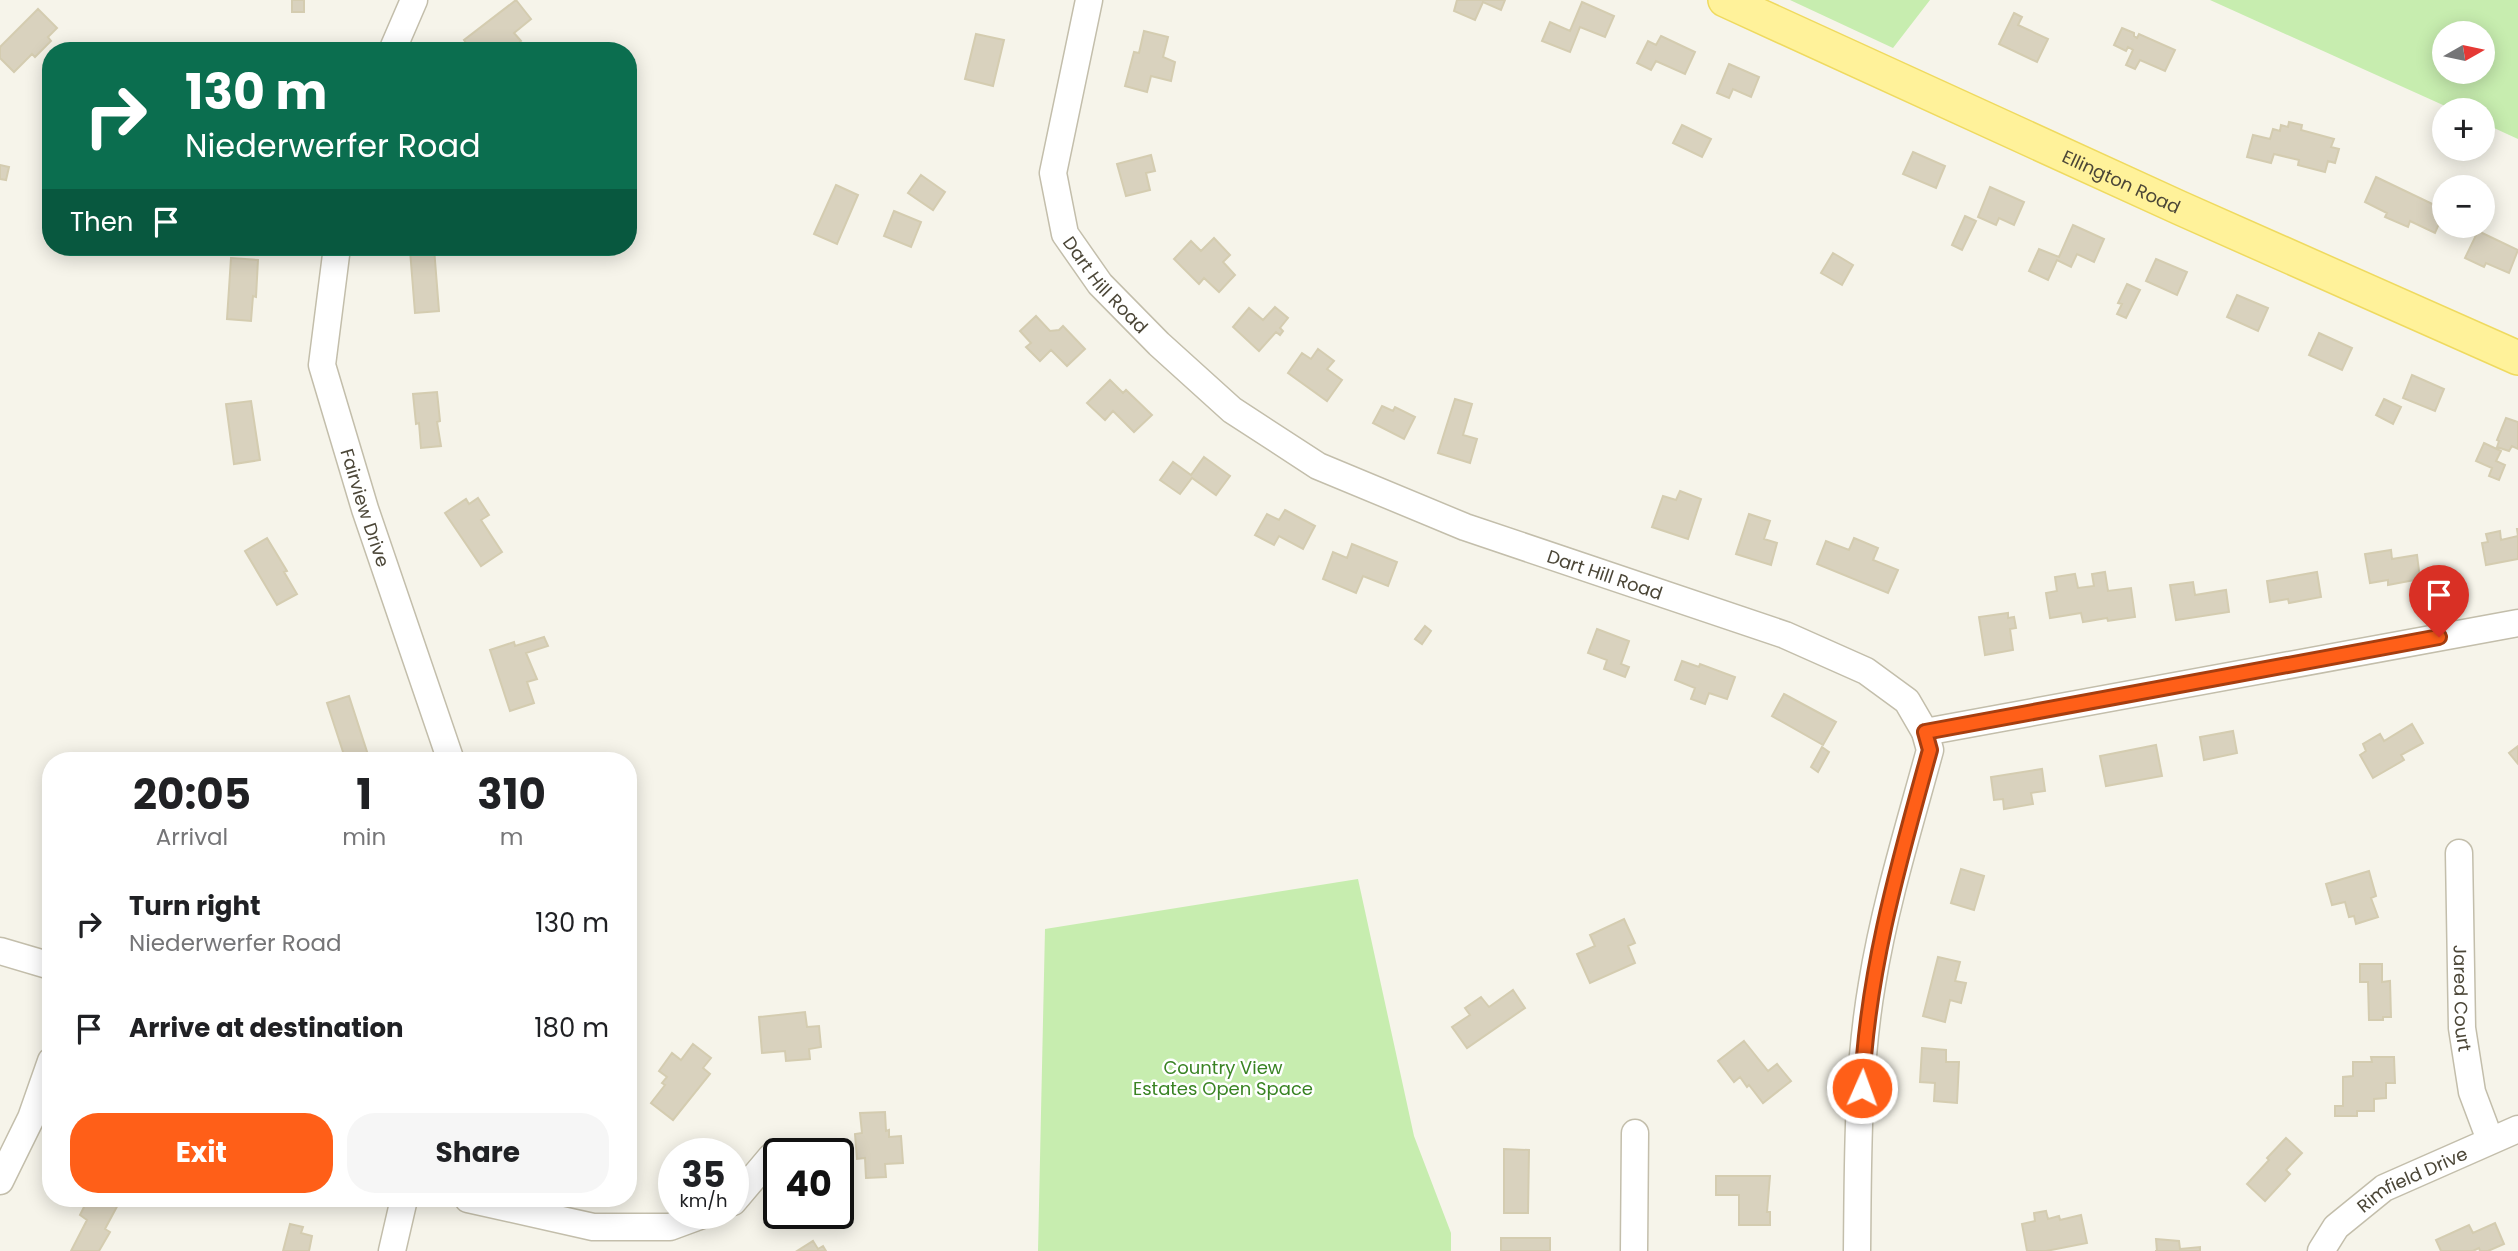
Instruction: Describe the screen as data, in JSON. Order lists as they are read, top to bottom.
{
  "streets": {
    "main road": ["Ellington Road"],
    "street": [
      "Dart Hill Road",
      "Fairview Drive",
      "Jared Court",
      "Rimfield Drive"
    ]
  },
  "crossings": [
    ["Jared Court", "Rimfield Drive"]
  ],
  "parks": ["Country View Estates Open Space"],
  "north": "right",
  "page": {
    "map_buttons": ["+", "−"],
    "turn": ["130 m", "Niederwerfer Road"],
    "then": "Then",
    "eta": [
      "20:05",
      "Arrival",
      "1",
      "min",
      "310",
      "m"
    ],
    "list": [
      {
        "name": "Turn right",
        "note": "Niederwerfer Road",
        "value": "130 m"
      },
      {
        "name": "Arrive at destination",
        "value": "180 m"
      }
    ],
    "buttons": ["Exit", "Share"],
    "speed": "35 km/h",
    "limit": "40"
  }
}
